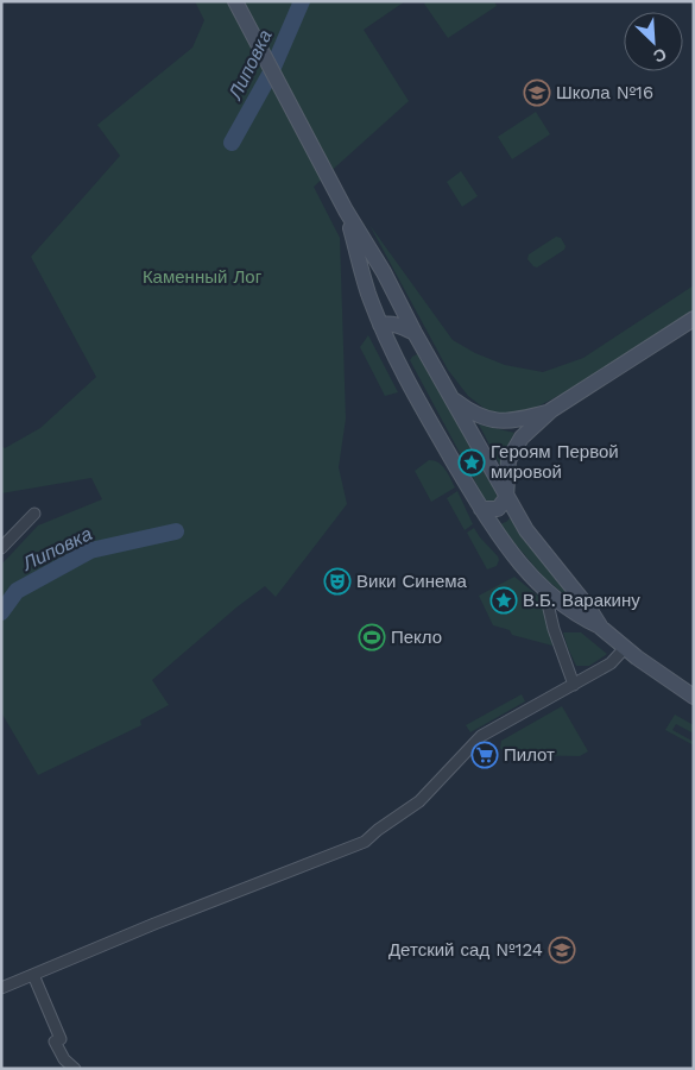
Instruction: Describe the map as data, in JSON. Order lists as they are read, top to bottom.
{
  "water": ["Липовка"],
  "parks": ["Каменный Лог"],
  "places": {
    "school or university": ["Школа №16", "Детский сад №124"],
    "place": ["Героям Первой мировой", "В.Б. Варакину"],
    "theatre": ["Вики Синема"],
    "sports": ["Пекло"],
    "supermarket": ["Пилот"]
  },
  "north": "bottom right"
}
